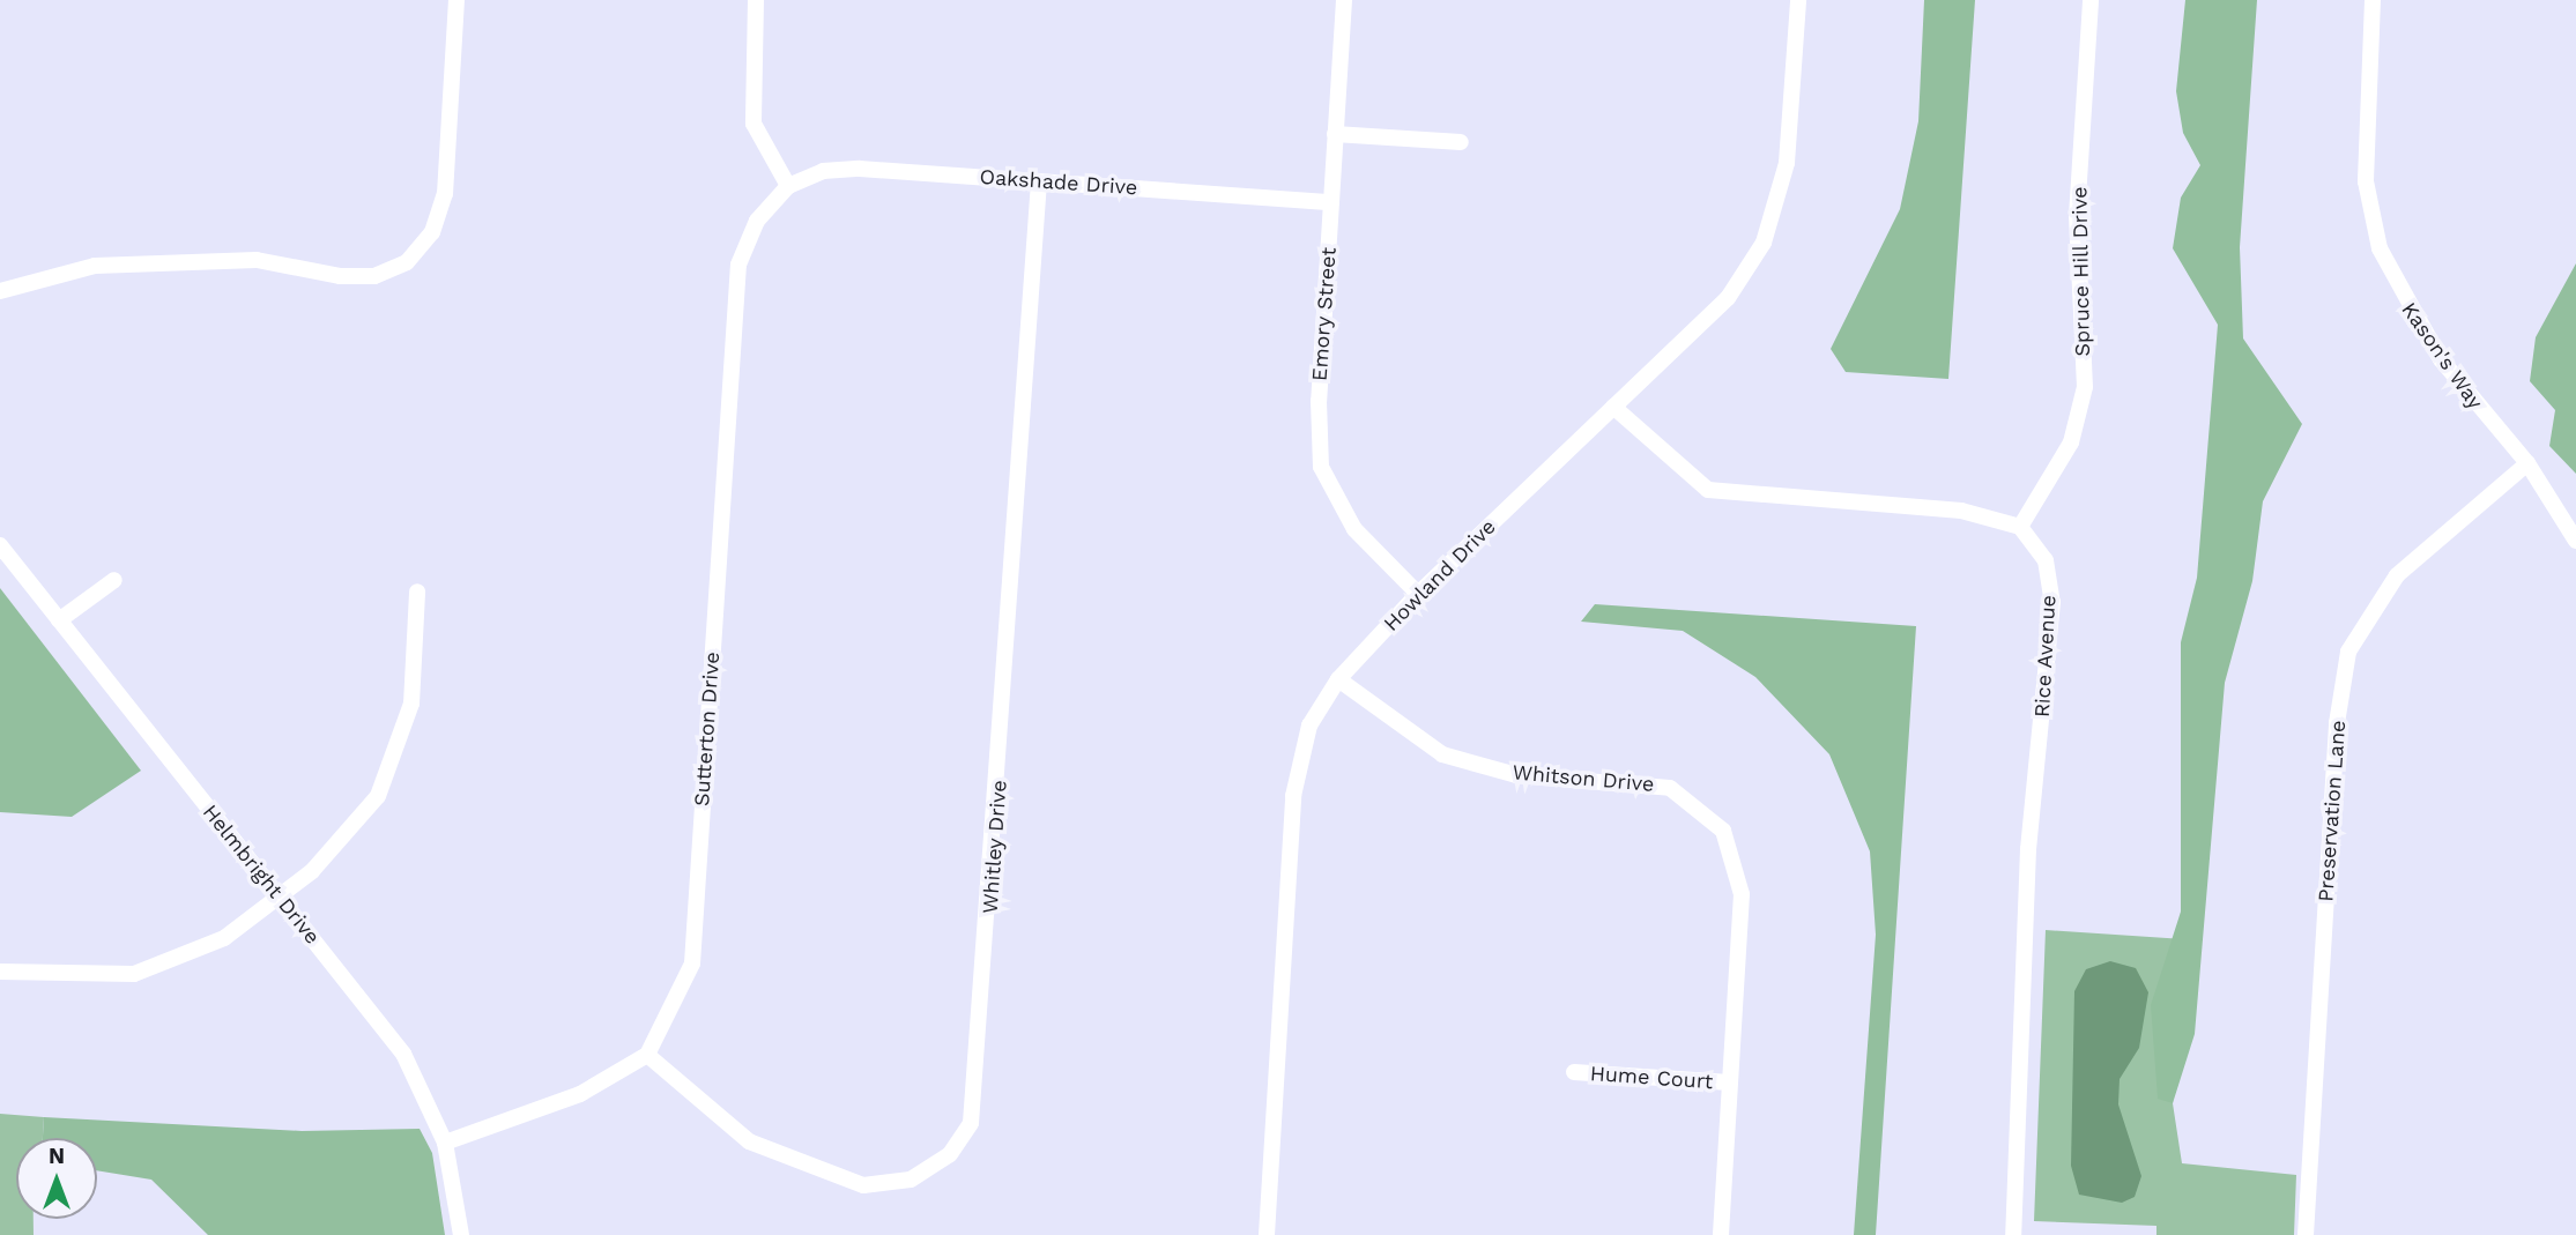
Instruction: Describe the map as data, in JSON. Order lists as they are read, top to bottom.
{
  "streets": {
    "street": [
      "Oakshade Drive",
      "Spruce Hill Drive",
      "Emory Street",
      "Kason's Way",
      "Howland Drive",
      "Rice Avenue",
      "Sutterton Drive",
      "Whitson Drive",
      "Preservation Lane",
      "Whitley Drive",
      "Helmbright Drive",
      "Hume Court"
    ]
  },
  "crossings": [
    ["Oakshade Drive", "Emory Street"],
    ["Oakshade Drive", "Sutterton Drive"],
    ["Oakshade Drive", "Whitley Drive"],
    ["Spruce Hill Drive", "Rice Avenue"],
    ["Emory Street", "Howland Drive"],
    ["Kason's Way", "Preservation Lane"],
    ["Howland Drive", "Whitson Drive"],
    ["Sutterton Drive", "Whitley Drive"],
    ["Whitson Drive", "Hume Court"]
  ],
  "north": "top"
}
